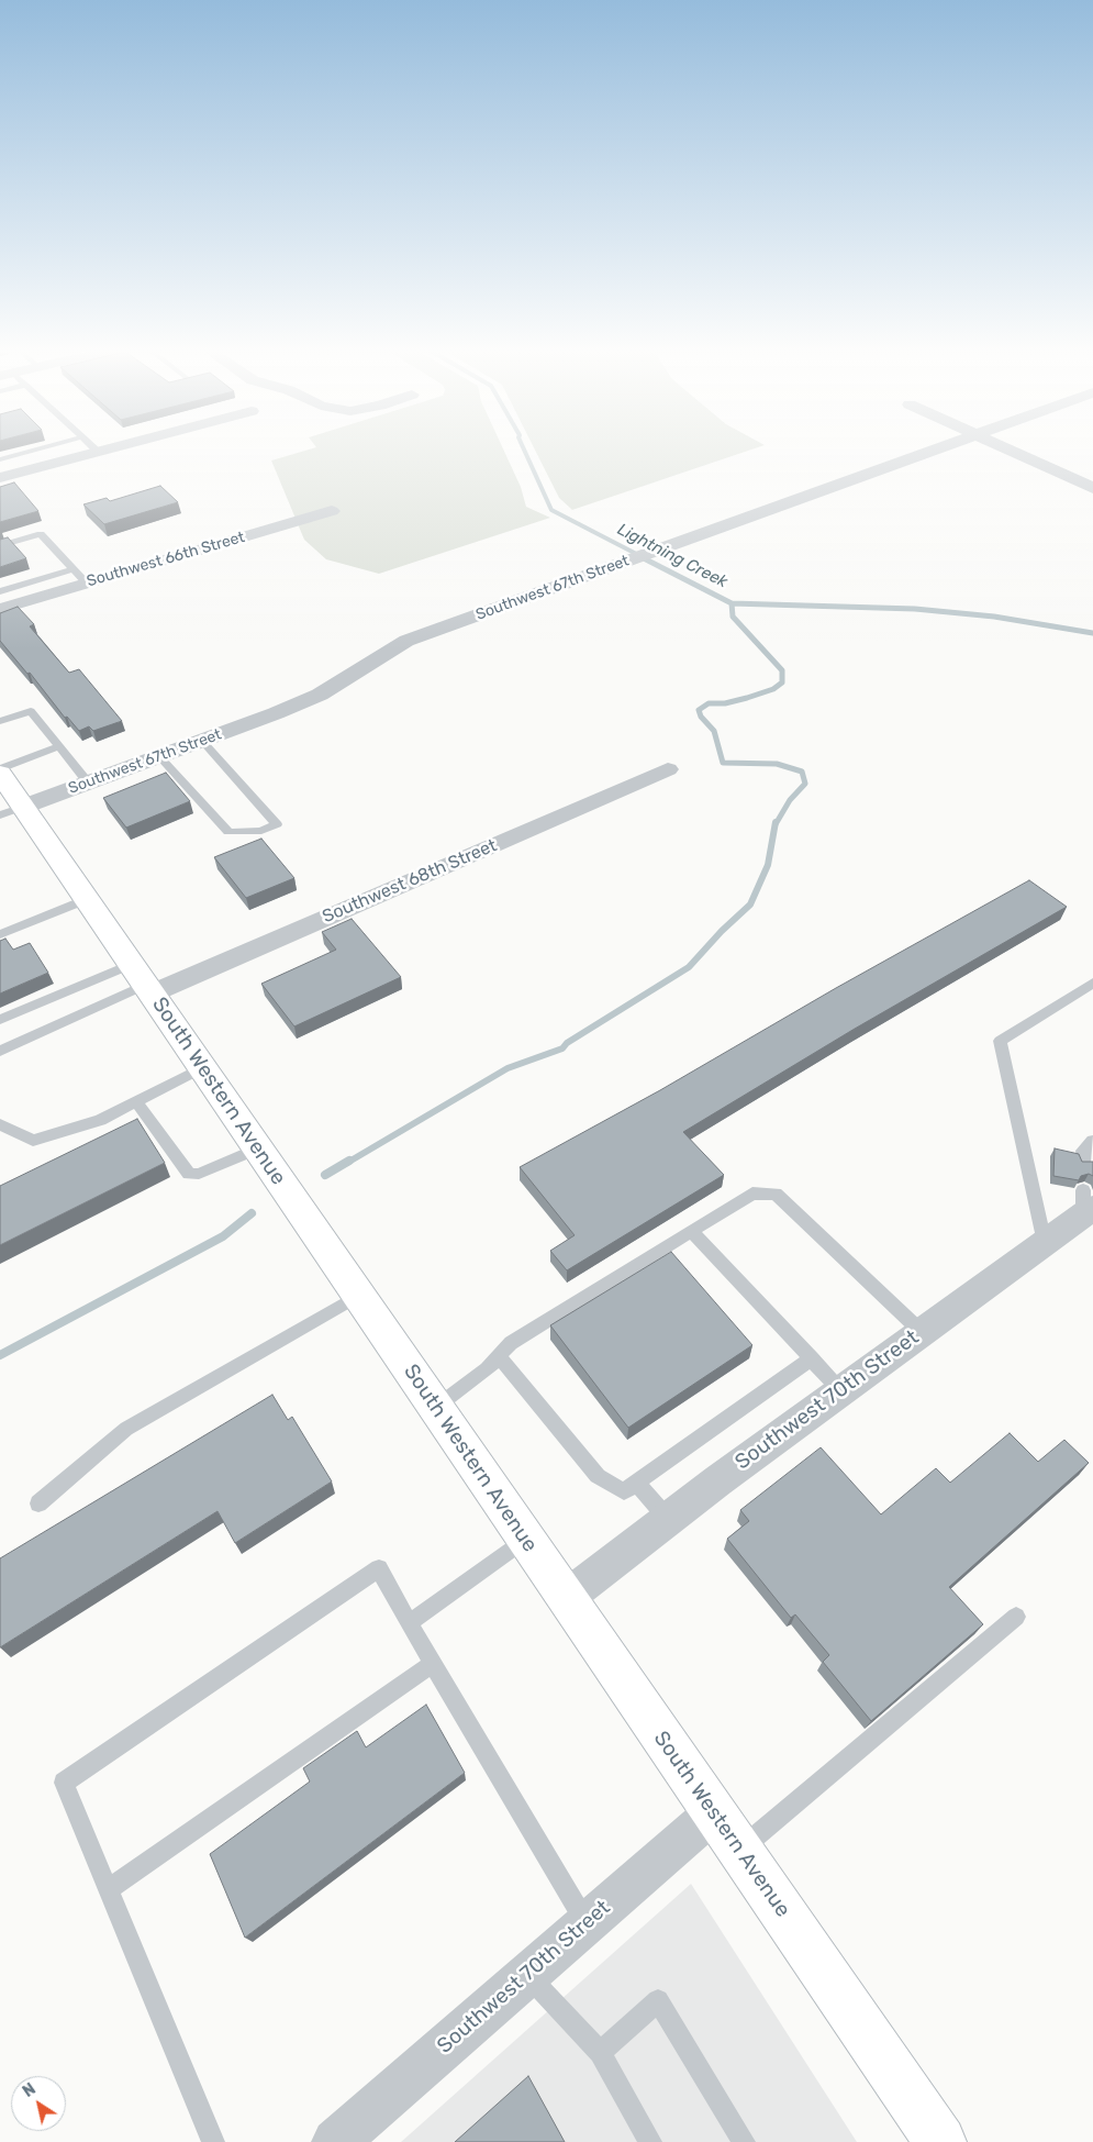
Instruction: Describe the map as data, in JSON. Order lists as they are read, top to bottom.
{
  "streets": {
    "main road": ["South Western Avenue"],
    "street": [
      "Southwest 66th Street",
      "Southwest 67th Street",
      "Southwest 68th Street",
      "Southwest 70th Street"
    ]
  },
  "crossings": [
    ["Southwest 67th Street", "South Western Avenue"],
    ["Southwest 68th Street", "South Western Avenue"],
    ["South Western Avenue", "Southwest 70th Street"]
  ],
  "water": ["Lightning Creek"],
  "north": "top left"
}
